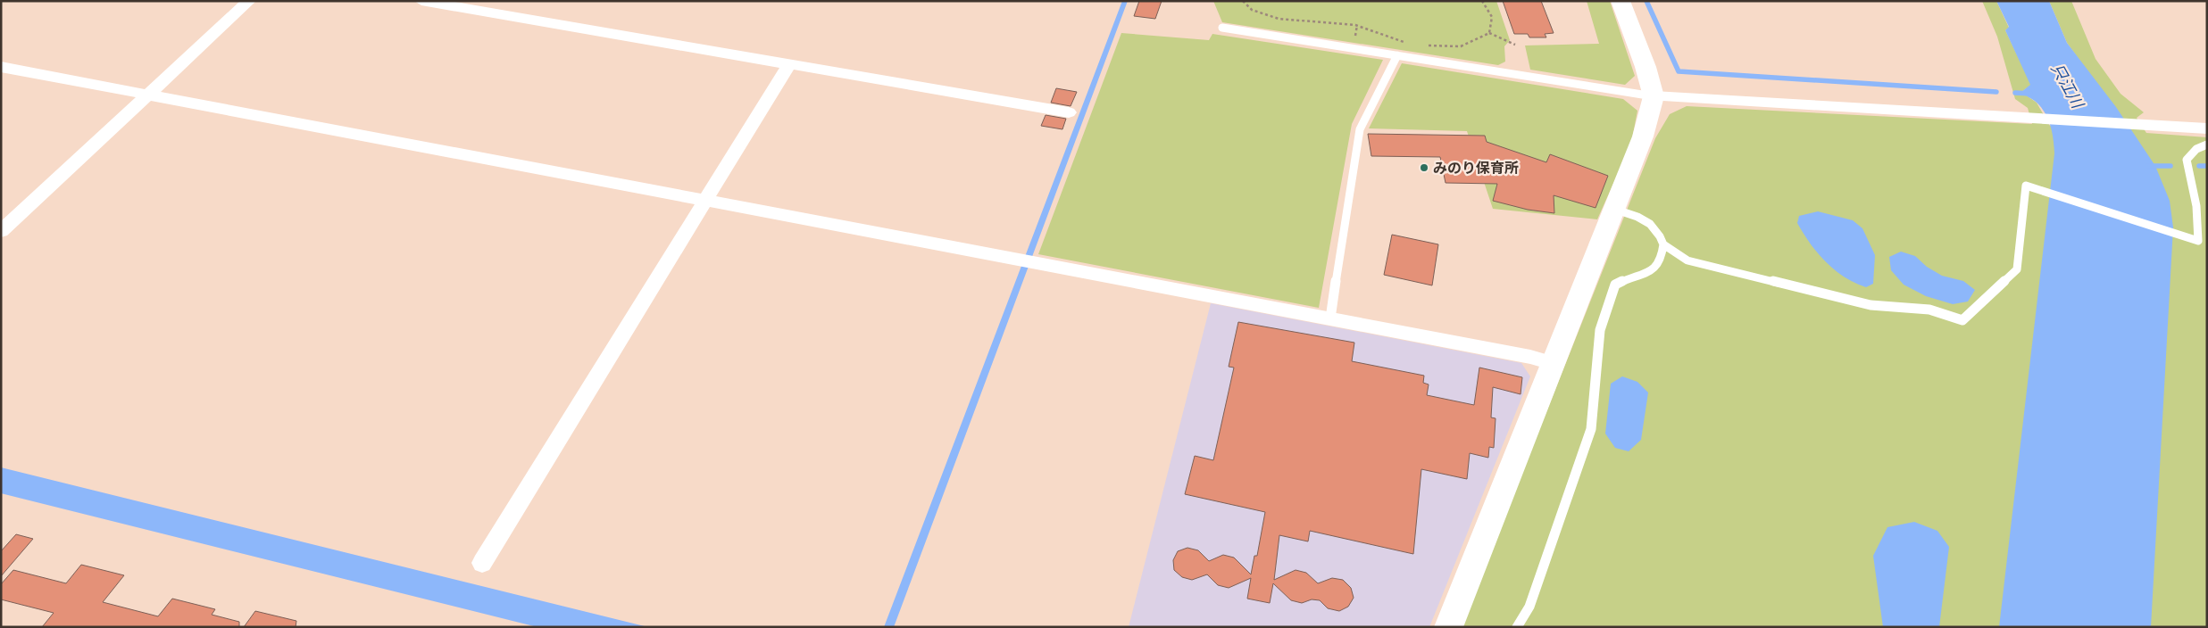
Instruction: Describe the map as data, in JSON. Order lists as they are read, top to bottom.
{
  "water": ["只江川"],
  "places": ["みのり保育所"]
}
